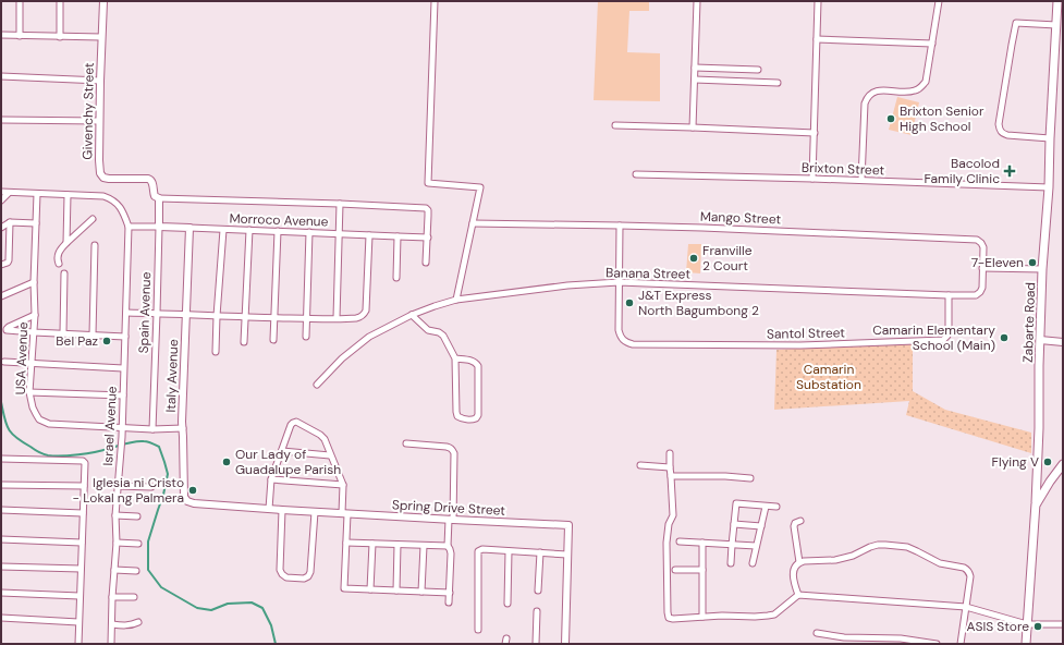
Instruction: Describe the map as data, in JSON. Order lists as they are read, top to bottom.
{
  "streets": {
    "main road": ["Zabarte Road"],
    "street": [
      "Givenchy Street",
      "Brixton Street",
      "Mango Street",
      "Morroco Avenue",
      "Banana Street",
      "Spain Avenue",
      "Santol Street",
      "USA Avenue",
      "Italy Avenue",
      "Israel Avenue",
      "Spring Drive Street"
    ]
  },
  "crossings": [
    ["Givenchy Street", "Spain Avenue"],
    ["Brixton Street", "Zabarte Road"],
    ["Mango Street", "Banana Street"],
    ["Morroco Avenue", "Spain Avenue"],
    ["Morroco Avenue", "Italy Avenue"],
    ["Morroco Avenue", "Israel Avenue"],
    ["Banana Street", "Santol Street"],
    ["Spain Avenue", "USA Avenue"],
    ["USA Avenue", "Italy Avenue"],
    ["USA Avenue", "Israel Avenue"],
    ["Italy Avenue", "Spring Drive Street"]
  ],
  "parks": ["Camarin Substation"],
  "places": {
    "other": [
      "Brixton Senior High School",
      "Franville 2 Court",
      "7-Eleven",
      "J&T Express North Bagumbong 2",
      "Camarin Elementary School (Main)",
      "Bel Paz",
      "Our Lady of Guadalupe Parish",
      "Flying V",
      "Iglesia ni Cristo - Lokal ng Palmera",
      "ASIS Store"
    ],
    "health": ["Bacolod Family Clinic"]
  }
}
